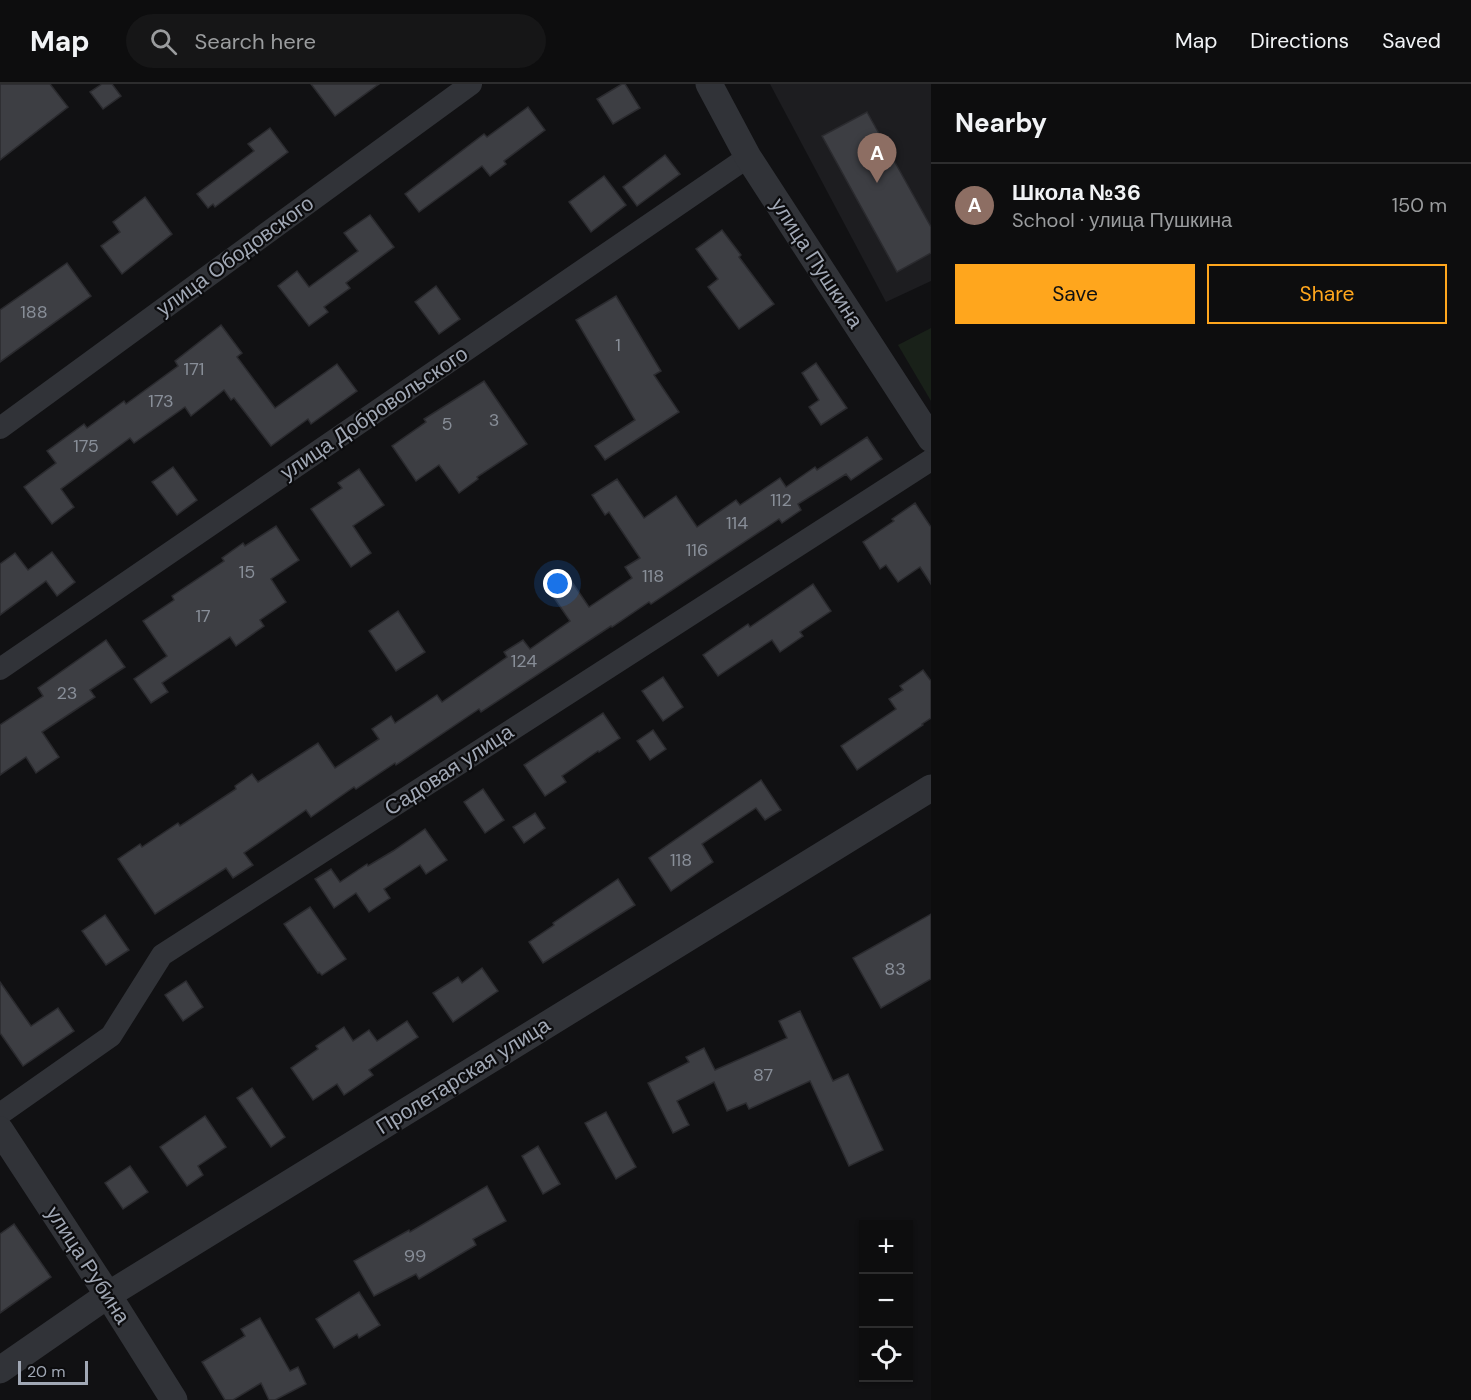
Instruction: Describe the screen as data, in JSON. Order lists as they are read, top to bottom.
{
  "streets": {
    "street": [
      "улица Ободовского",
      "улица Пушкина",
      "улица Добровольского",
      "Садовая улица",
      "Пролетарская улица",
      "улица Рубина"
    ]
  },
  "crossings": [
    ["улица Пушкина", "улица Добровольского"],
    ["Пролетарская улица", "улица Рубина"]
  ],
  "house_numbers": [
    "188",
    "1",
    "171",
    "173",
    "3",
    "5",
    "175",
    "112",
    "114",
    "116",
    "15",
    "118",
    "17",
    "124",
    "23",
    "118",
    "83",
    "87",
    "99"
  ],
  "scale_bar": "20 m",
  "page": {
    "header": "Map",
    "search": "Search here",
    "nav": ["Map", "Directions", "Saved"],
    "heading": "Nearby",
    "pins": "A",
    "list": [
      {
        "mark": "A",
        "name": "Школа №36",
        "note": "School · улица Пушкина",
        "value": "150 m"
      }
    ],
    "buttons": ["Save", "Share"],
    "map_buttons": ["+", "−"],
    "scale": "20 m"
  }
}
